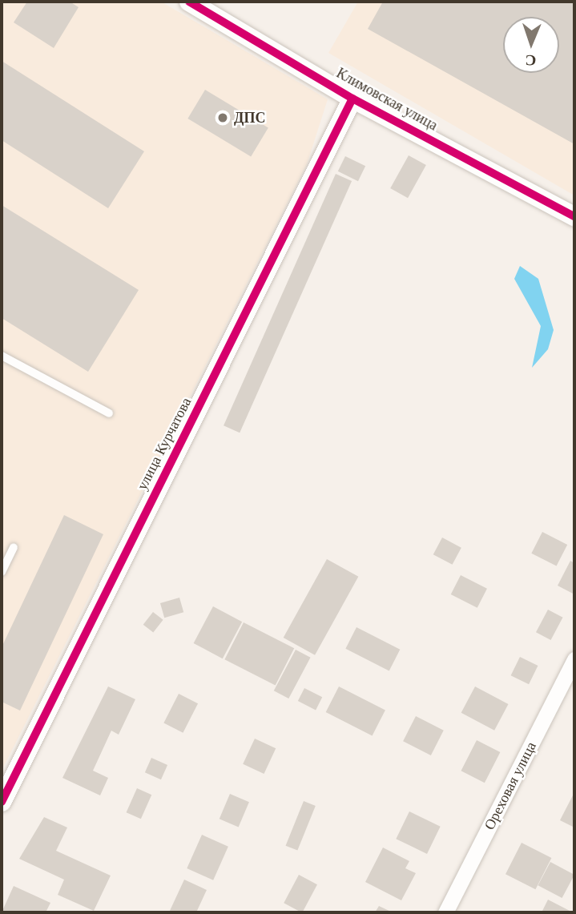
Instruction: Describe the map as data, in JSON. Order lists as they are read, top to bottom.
{
  "streets": {
    "street": ["Климовская улица", "улица Курчатова", "Ореховая улица"]
  },
  "crossings": [
    ["Климовская улица", "улица Курчатова"]
  ],
  "places": ["ДПС"],
  "north": "bottom"
}
